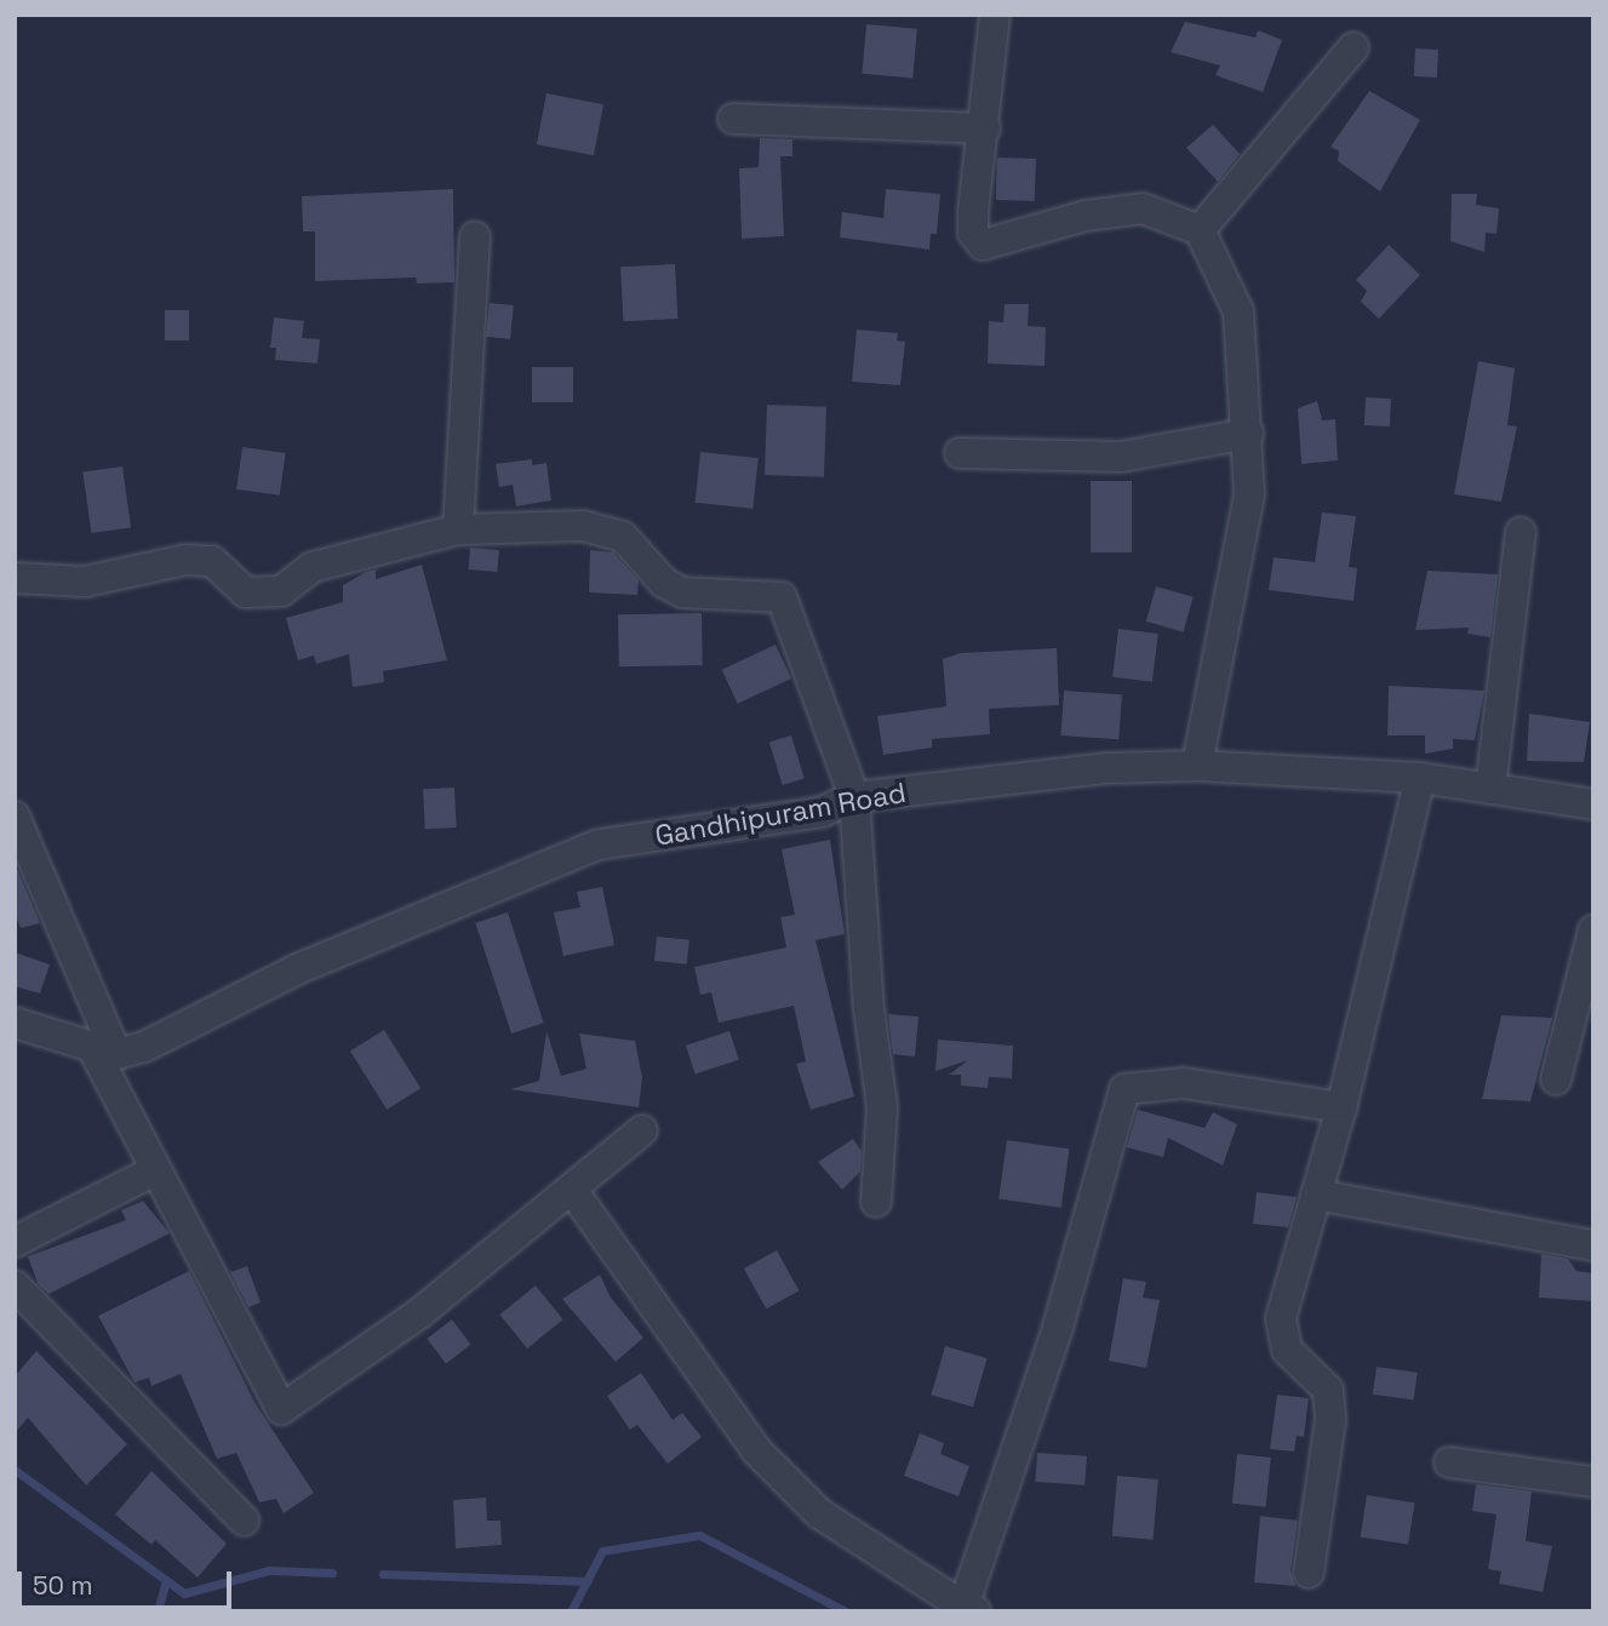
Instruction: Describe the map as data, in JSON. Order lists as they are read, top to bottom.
{
  "streets": {
    "street": ["Gandhipuram Road"]
  },
  "scale_bar": "50 m"
}
